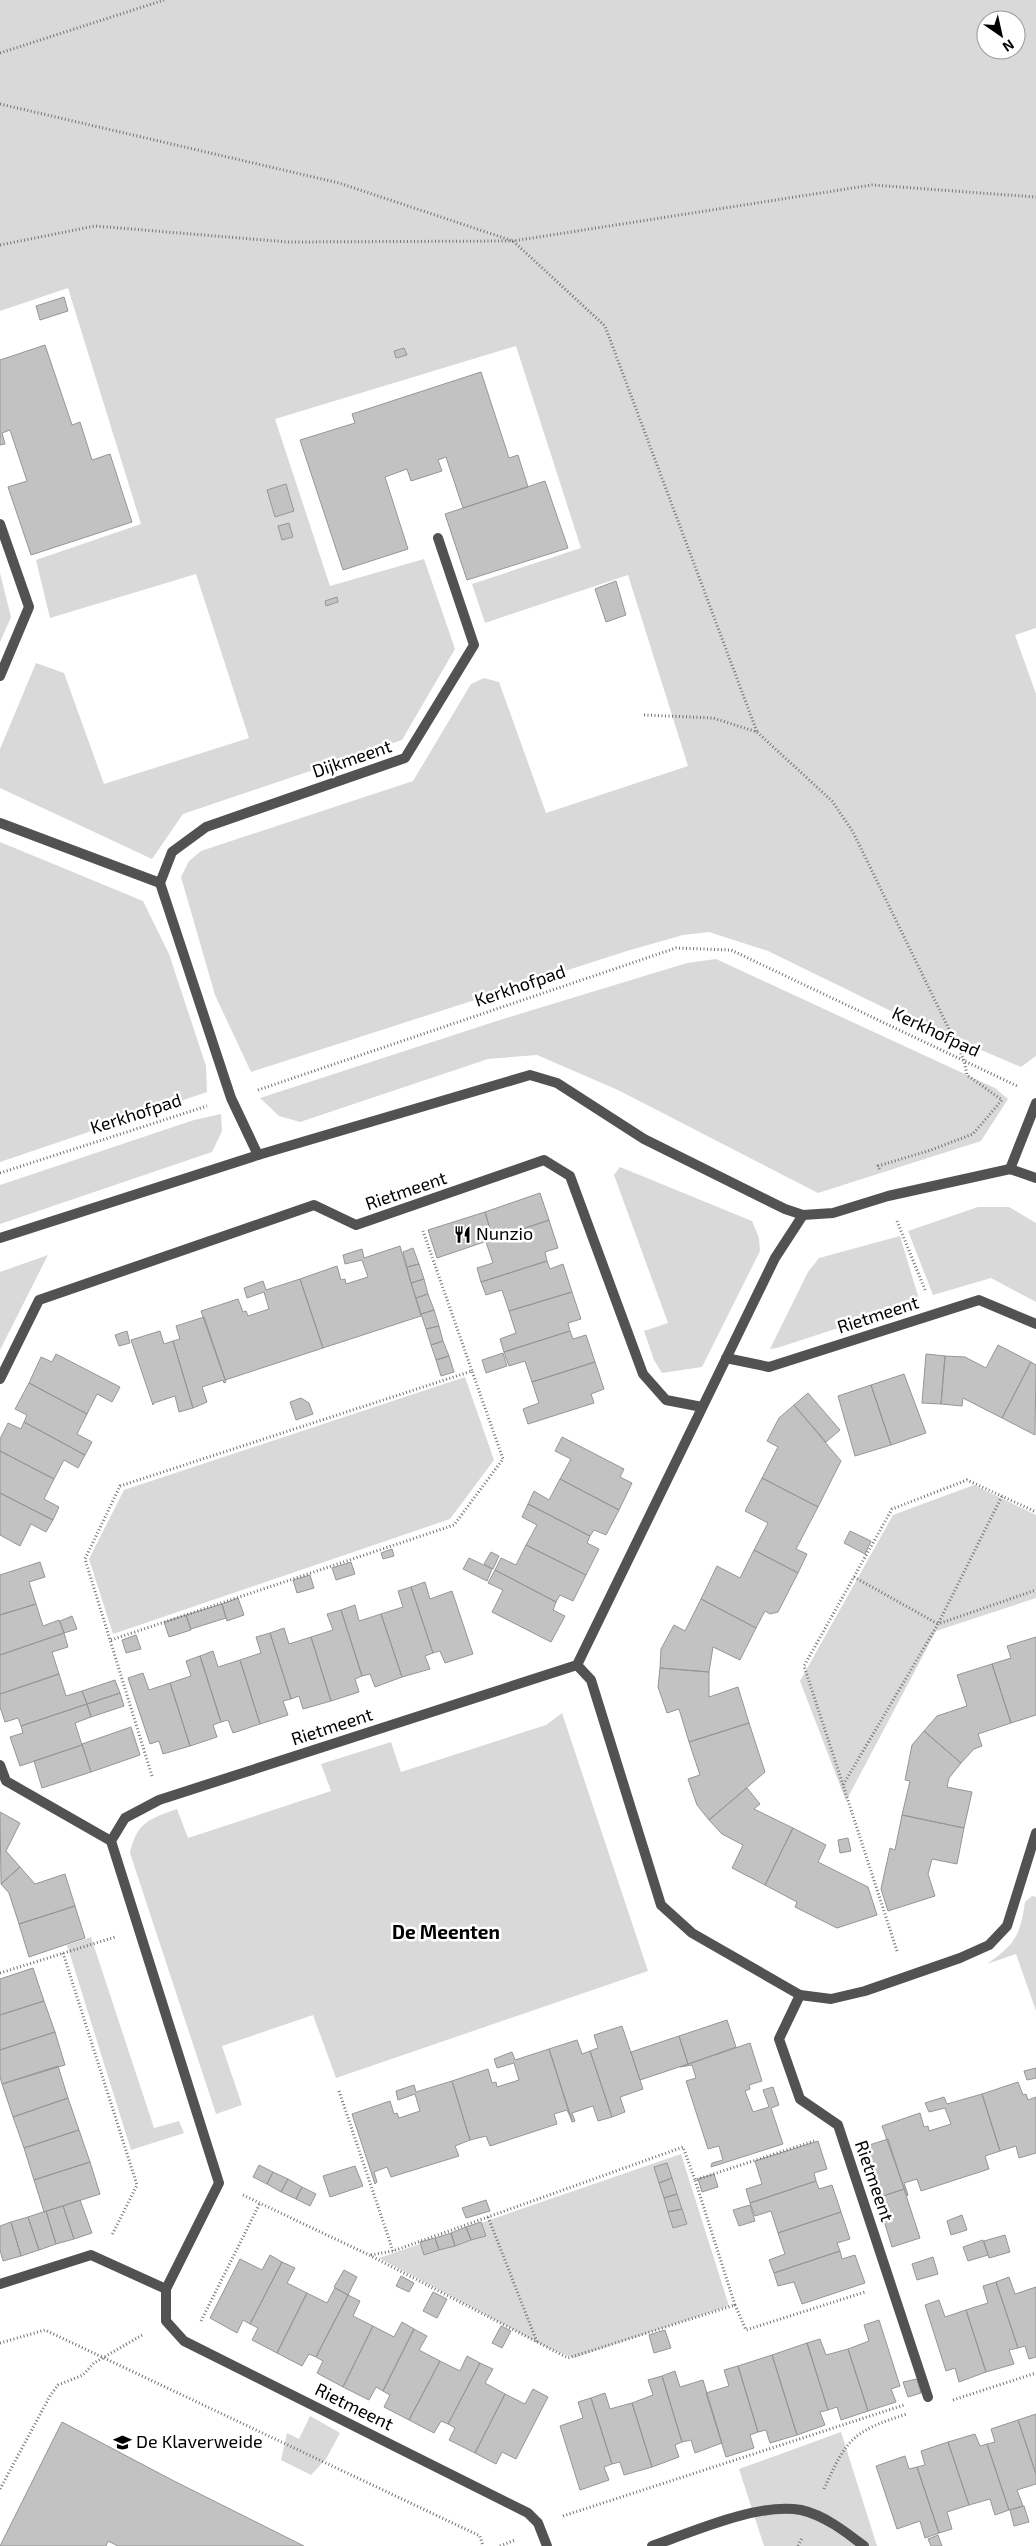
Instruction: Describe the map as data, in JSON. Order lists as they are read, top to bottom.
{
  "streets": {
    "street": ["Dijkmeent", "Rietmeent"],
    "path": ["Kerkhofpad"]
  },
  "districts": ["De Meenten"],
  "places": {
    "restaurant": ["Nunzio"],
    "school or university": ["De Klaverweide"]
  },
  "north": "bottom right"
}
